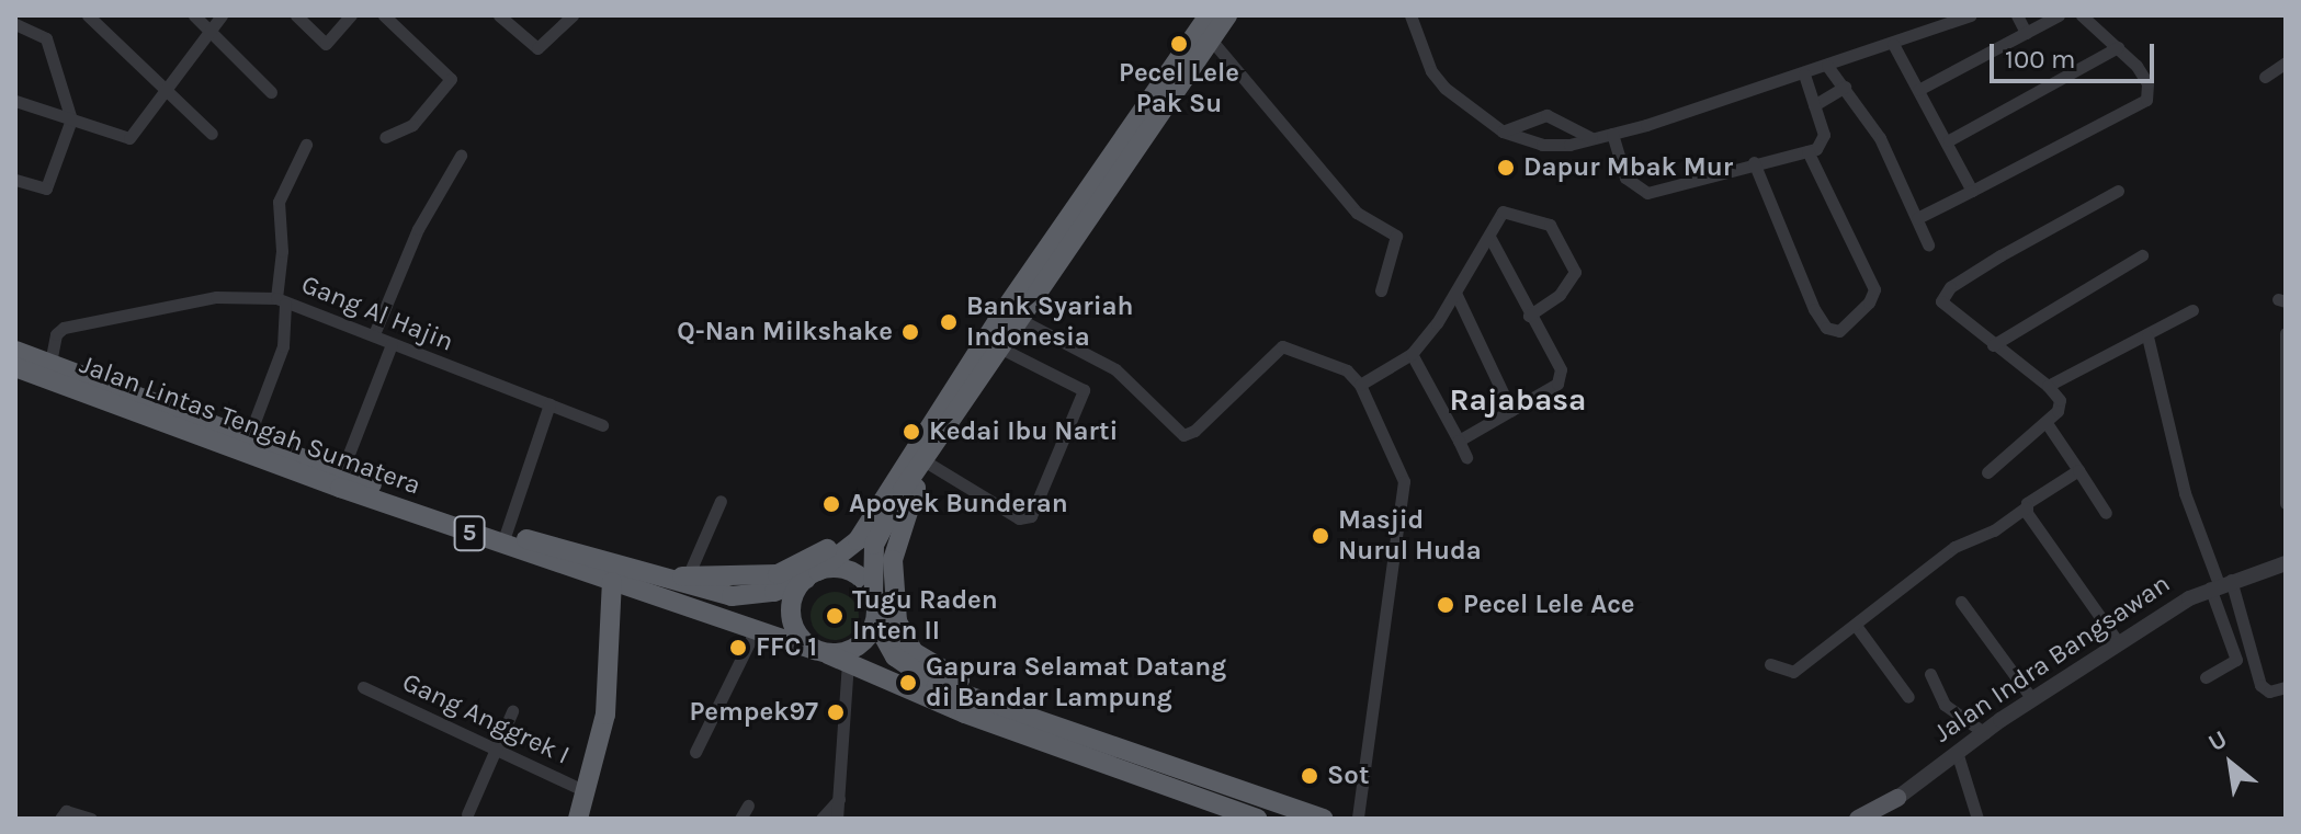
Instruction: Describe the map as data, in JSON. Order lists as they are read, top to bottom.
{
  "streets": {
    "highway": ["Jalan Lintas Tengah Sumatera", "5"],
    "main road": ["Jalan Indra Bangsawan"],
    "street": ["Gang Al Hajin", "Gang Anggrek I"]
  },
  "crossings": [
    ["Gang Al Hajin", "Jalan Lintas Tengah Sumatera"]
  ],
  "districts": ["Rajabasa"],
  "places": [
    "Pecel Lele Pak Su",
    "Dapur Mbak Mur",
    "Bank Syariah Indonesia",
    "Q-Nan Milkshake",
    "Kedai Ibu Narti",
    "Apoyek Bunderan",
    "Masjid Nurul Huda",
    "Pecel Lele Ace",
    "Tugu Raden Inten II",
    "FFC 1",
    "Gapura Selamat Datang di Bandar Lampung",
    "Pempek97",
    "Sot"
  ],
  "scale_bar": "100 m",
  "north": "top left"
}
